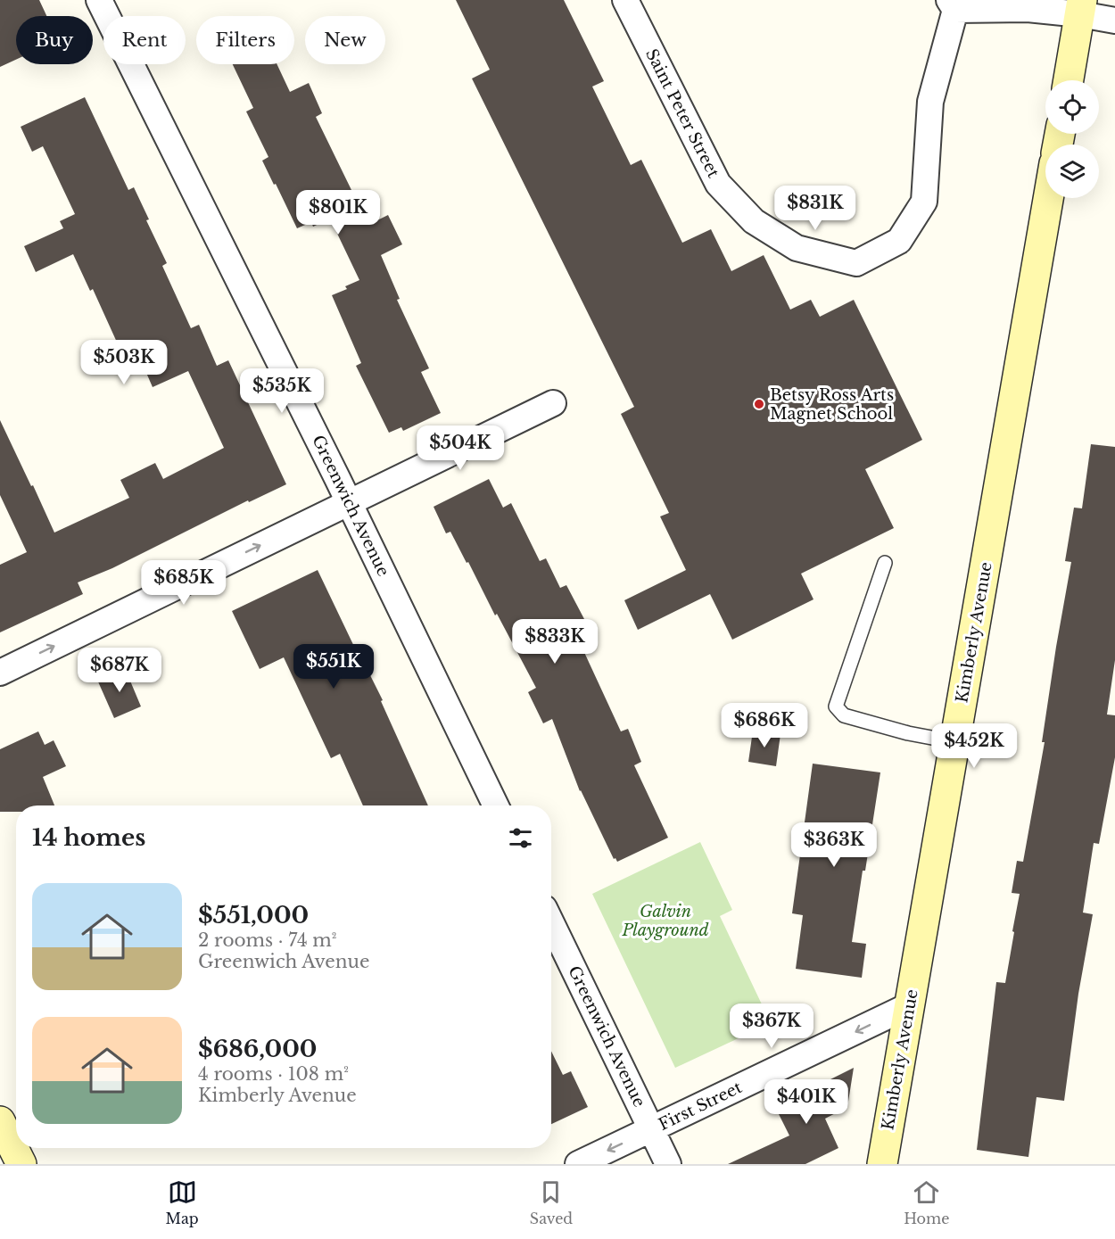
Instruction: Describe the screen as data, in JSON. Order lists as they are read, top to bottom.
{
  "streets": {
    "main road": ["Kimberly Avenue"],
    "street": ["Saint Peter Street", "Greenwich Avenue", "First Street"]
  },
  "crossings": [
    ["Greenwich Avenue", "First Street"],
    ["Kimberly Avenue", "First Street"]
  ],
  "one_way": ["First Street"],
  "parks": ["Galvin Playground"],
  "places": ["Betsy Ross Arts Magnet School"],
  "page": {
    "chip": [
      "Buy",
      "Rent",
      "Filters",
      "New"
    ],
    "price": [
      "$831K",
      "$801K",
      "$503K",
      "$535K",
      "$504K",
      "$685K",
      "$833K",
      "$551K",
      "$687K",
      "$686K",
      "$452K",
      "$363K",
      "$367K",
      "$401K"
    ],
    "heading": "14 homes",
    "list": [
      {
        "name": "$551,000",
        "note": "2 rooms · 74 m² · Greenwich Avenue"
      },
      {
        "name": "$686,000",
        "note": "4 rooms · 108 m² · Kimberly Avenue"
      }
    ],
    "tabs": ["Map", "Saved", "Home"]
  }
}
